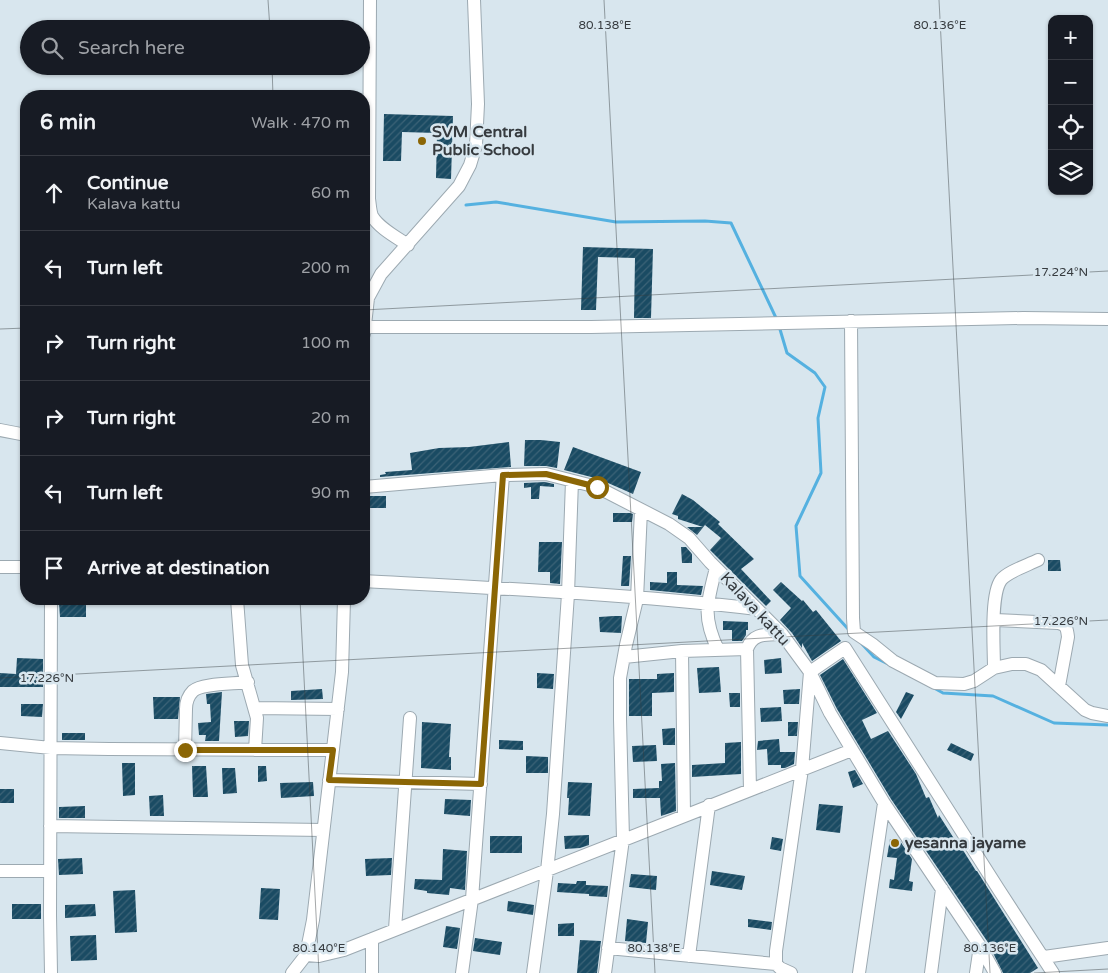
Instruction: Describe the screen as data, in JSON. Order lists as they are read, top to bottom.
{
  "streets": {
    "street": ["Kalava kattu"]
  },
  "places": ["SVM Central Public School", "yesanna jayame"],
  "page": {
    "map_buttons": ["+", "−"],
    "search": "Search here",
    "heading": ["6 min", "Walk · 470 m"],
    "list": [
      ["Continue", "Kalava kattu", "60 m"],
      ["Turn left", "200 m"],
      ["Turn right", "100 m"],
      ["Turn right", "20 m"],
      ["Turn left", "90 m"],
      "Arrive at destination"
    ]
  },
  "coordinates": [
    "80.138°E",
    "80.136°E",
    "17.224°N",
    "17.226°N",
    "80.140°E"
  ]
}
